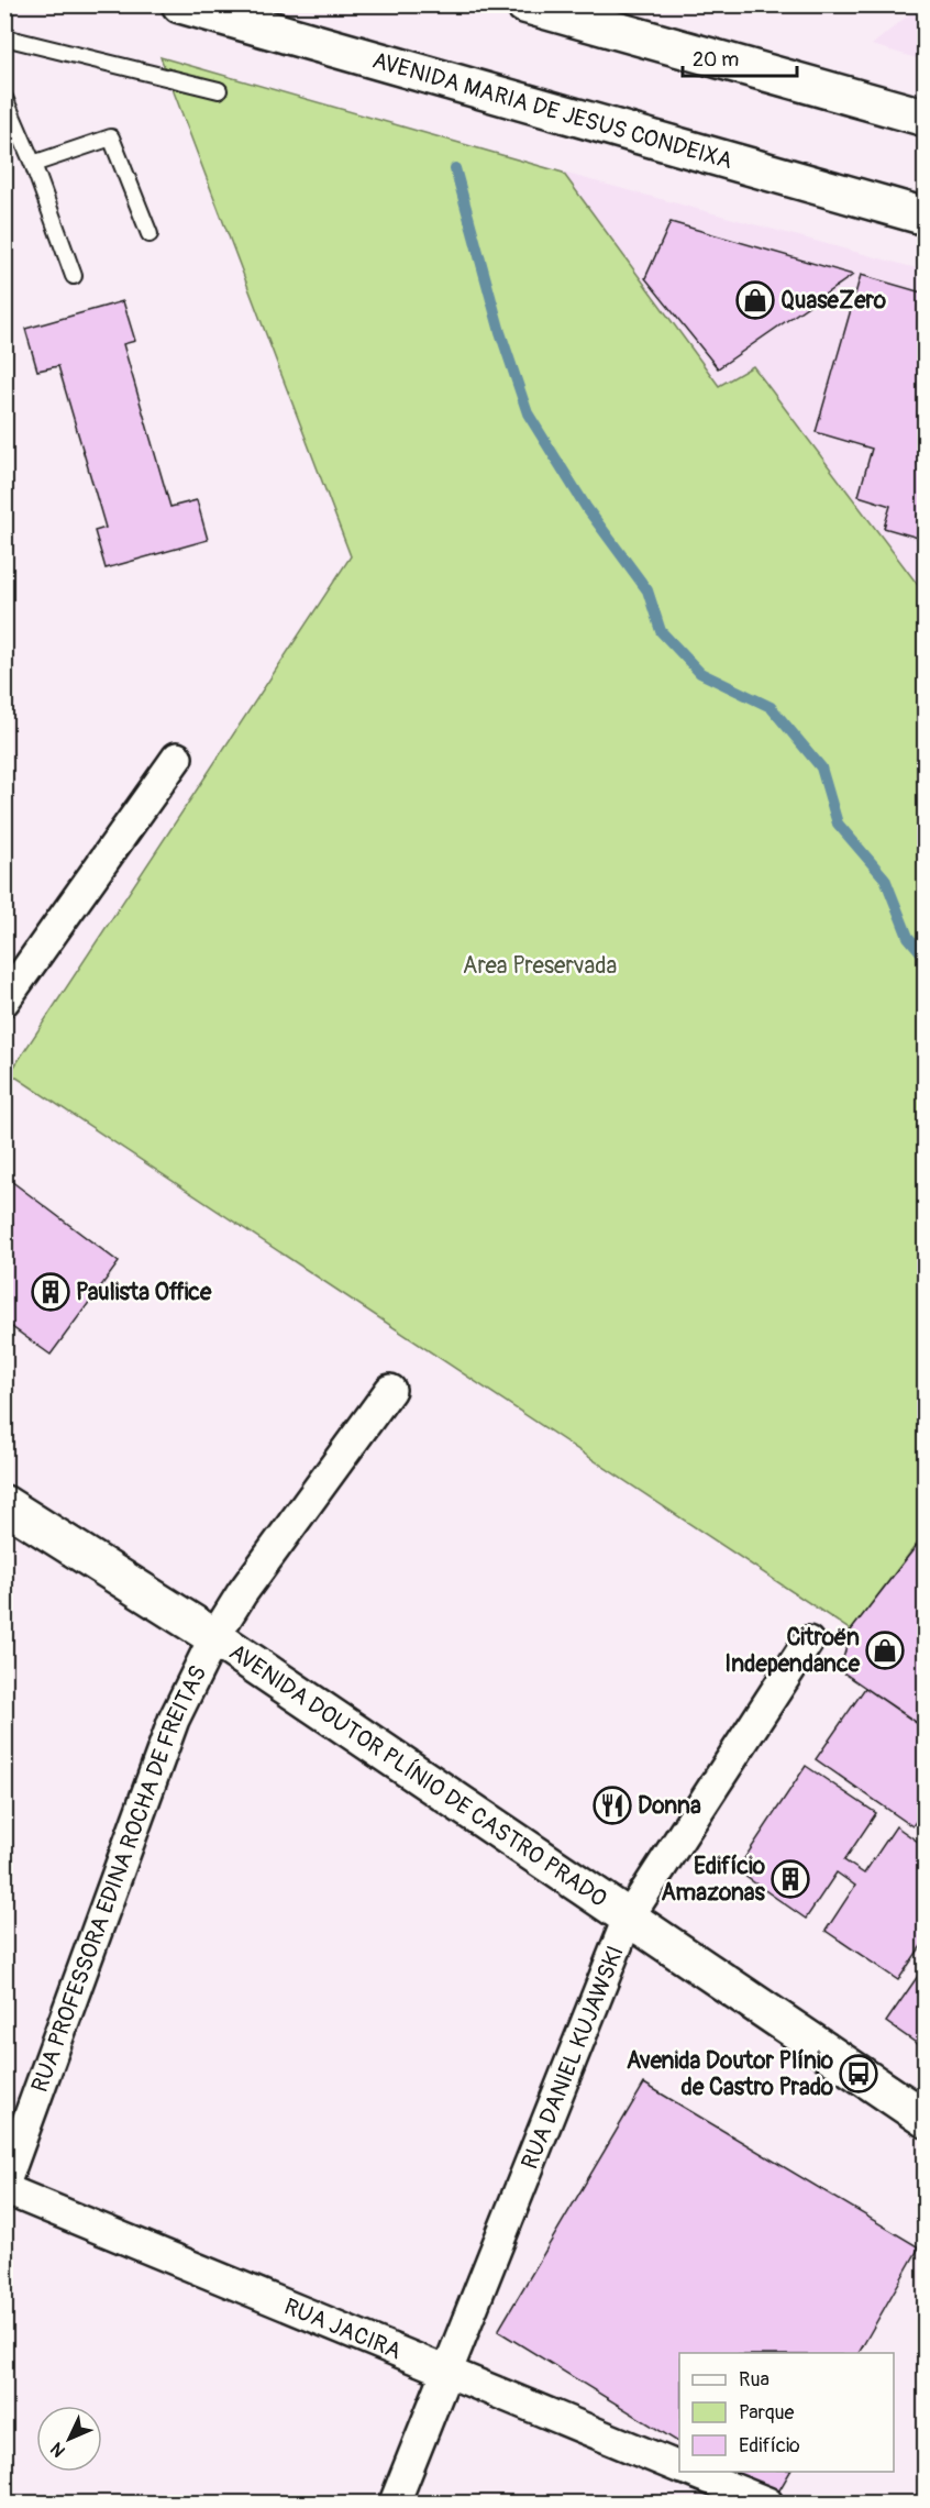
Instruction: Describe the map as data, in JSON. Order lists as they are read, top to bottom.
{
  "streets": {
    "main road": ["AVENIDA MARIA DE JESUS CONDEIXA", "AVENIDA DOUTOR PLÍNIO DE CASTRO PRADO"],
    "street": ["RUA PROFESSORA EDINA ROCHA DE FREITAS", "RUA DANIEL KUJAWSKI", "RUA JACIRA"]
  },
  "crossings": [
    ["AVENIDA DOUTOR PLÍNIO DE CASTRO PRADO", "RUA PROFESSORA EDINA ROCHA DE FREITAS"],
    ["AVENIDA DOUTOR PLÍNIO DE CASTRO PRADO", "RUA DANIEL KUJAWSKI"],
    ["RUA PROFESSORA EDINA ROCHA DE FREITAS", "RUA JACIRA"],
    ["RUA DANIEL KUJAWSKI", "RUA JACIRA"]
  ],
  "parks": ["Area Preservada"],
  "places": {
    "shop": ["QuaseZero", "Citroën Independance"],
    "building": ["Paulista Office", "Edifício Amazonas"],
    "restaurant": ["Donna"],
    "bus stop": ["Avenida Doutor Plínio de Castro Prado"]
  },
  "legend": ["Rua", "Parque", "Edifício"],
  "scale_bar": "20 m",
  "north": "bottom left"
}
